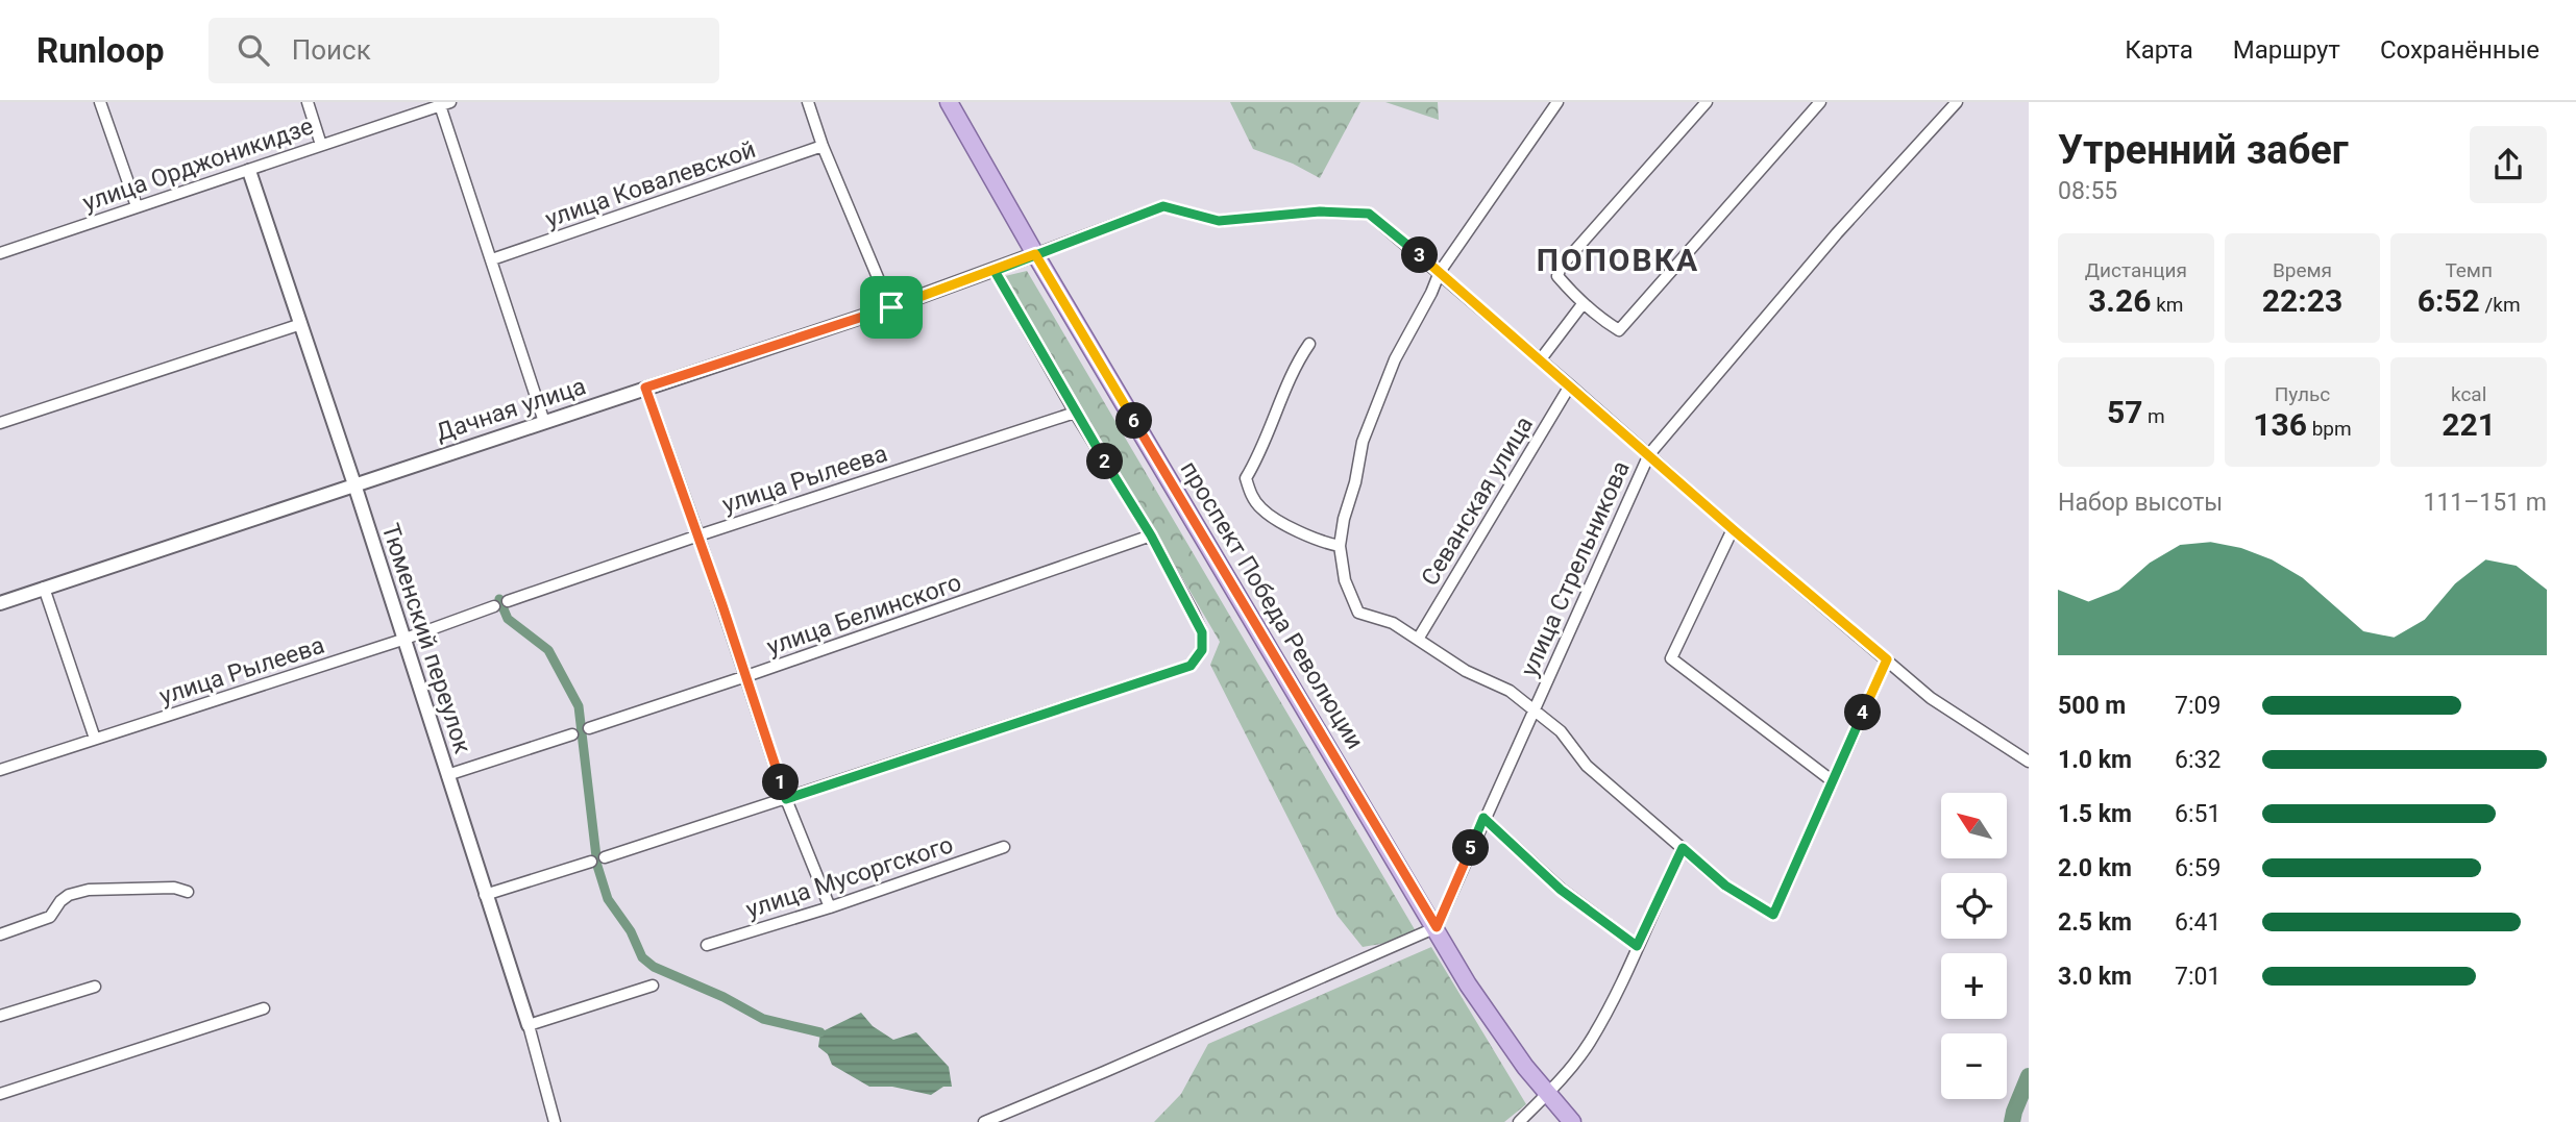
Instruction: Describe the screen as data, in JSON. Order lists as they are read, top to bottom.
{
  "streets": {
    "main road": ["проспект Победа Революции"],
    "street": [
      "улица Орджоникидзе",
      "улица Ковалевской",
      "Дачная улица",
      "улица Рылеева",
      "Севанская улица",
      "улица Стрельникова",
      "улица Белинского",
      "Тюменский переулок",
      "улица Мусоргского"
    ]
  },
  "crossings": [
    ["улица Орджоникидзе", "Тюменский переулок"],
    ["Дачная улица", "проспект Победа Революции"],
    ["Дачная улица", "Тюменский переулок"],
    ["улица Рылеева", "Тюменский переулок"],
    ["улица Стрельникова", "проспект Победа Революции"]
  ],
  "districts": ["ПОПОВКА"],
  "north": "top left",
  "page": {
    "header": "Runloop",
    "search": "Поиск",
    "nav": ["Карта", "Маршрут", "Сохранённые"],
    "heading": ["Утренний забег", "08:55"],
    "stats": [
      ["Дистанция", "3.26 km"],
      ["Время", "22:23"],
      ["Темп", "6:52 /km"],
      ["57 m"],
      ["Пульс", "136 bpm"],
      ["kcal", "221"]
    ],
    "pins": [
      "3",
      "6",
      "2",
      "4",
      "1",
      "5"
    ],
    "chart": ["Набор высоты", "111–151 m"],
    "list": [
      {
        "name": "500 m",
        "note": "7:09"
      },
      {
        "name": "1.0 km",
        "note": "6:32"
      },
      {
        "name": "1.5 km",
        "note": "6:51"
      },
      {
        "name": "2.0 km",
        "note": "6:59"
      },
      {
        "name": "2.5 km",
        "note": "6:41"
      },
      {
        "name": "3.0 km",
        "note": "7:01"
      }
    ],
    "map_buttons": ["+", "−"]
  }
}
